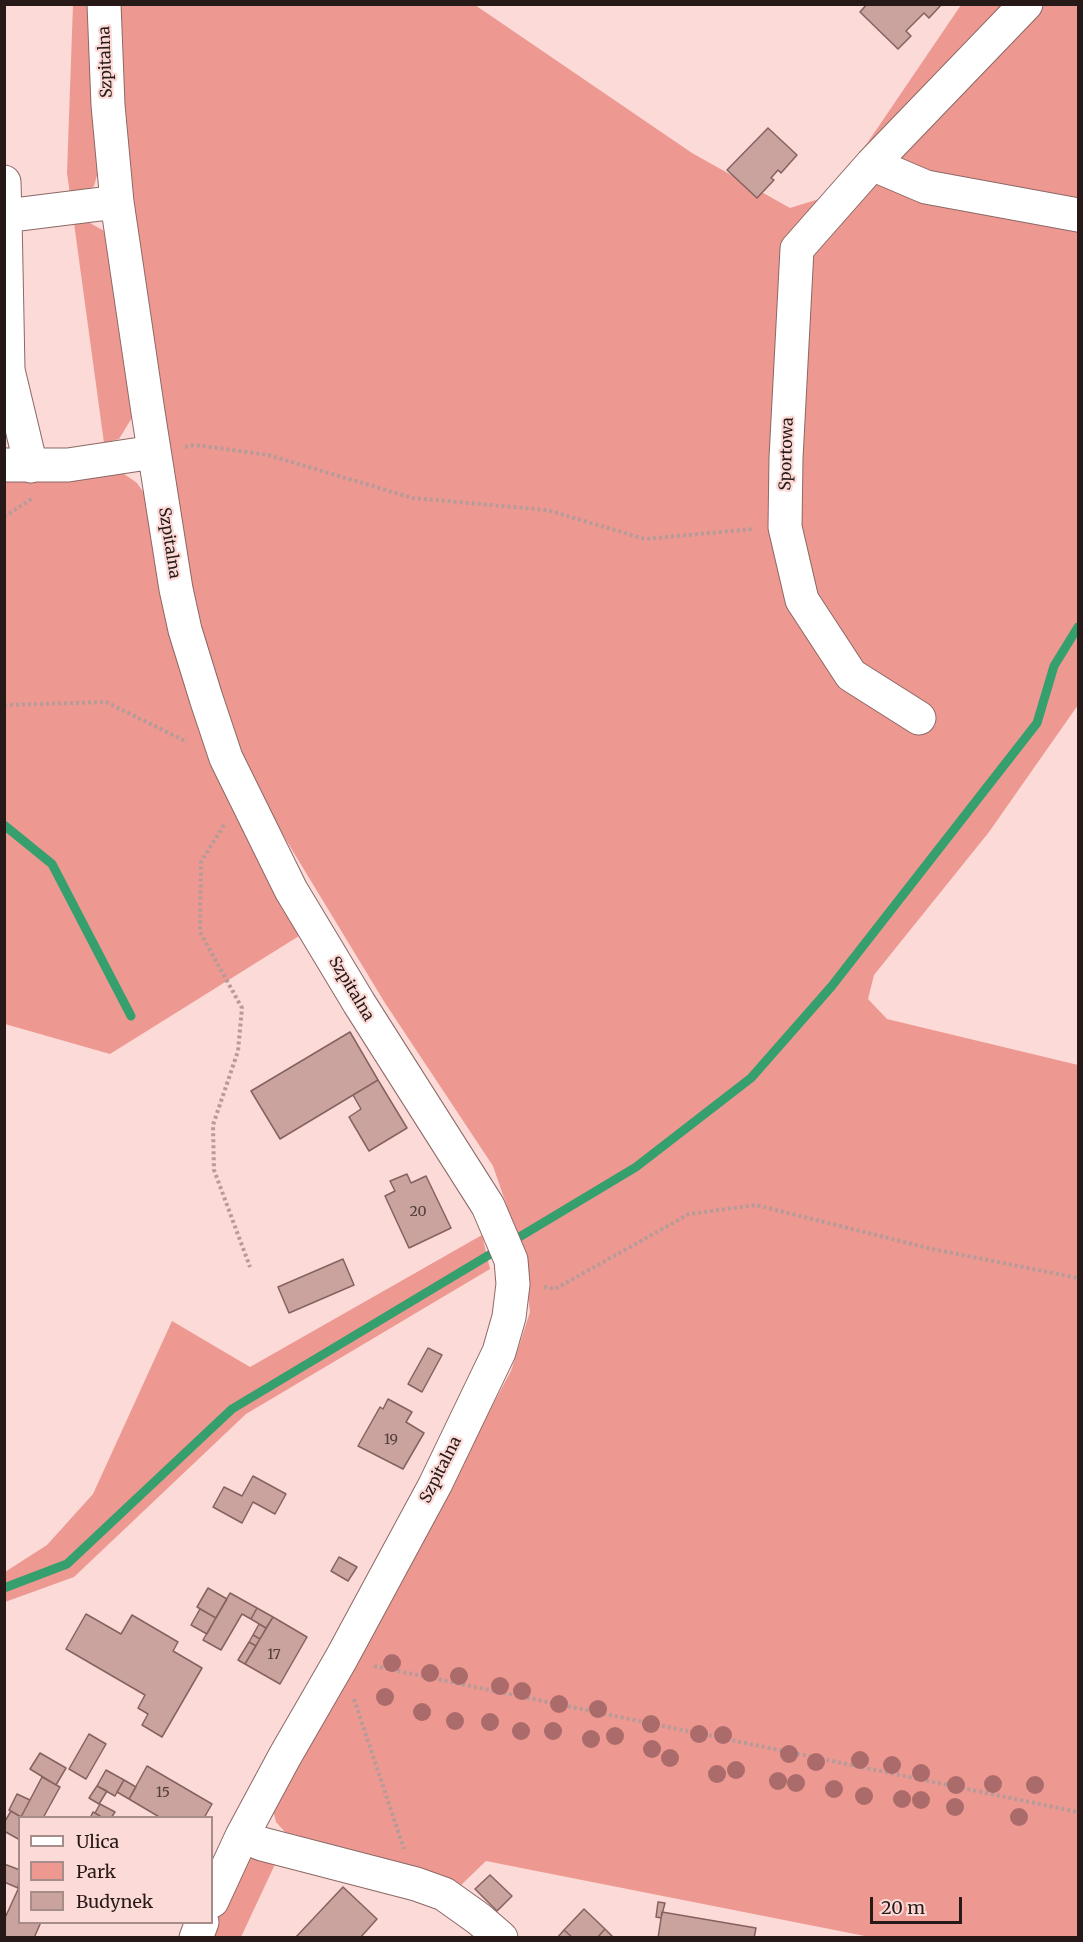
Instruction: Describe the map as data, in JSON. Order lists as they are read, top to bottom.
{
  "streets": {
    "street": ["Szpitalna", "Sportowa"]
  },
  "house_numbers": [
    "20",
    "19",
    "17",
    "15"
  ],
  "legend": ["Ulica", "Park", "Budynek"],
  "scale_bar": "20 m"
}
